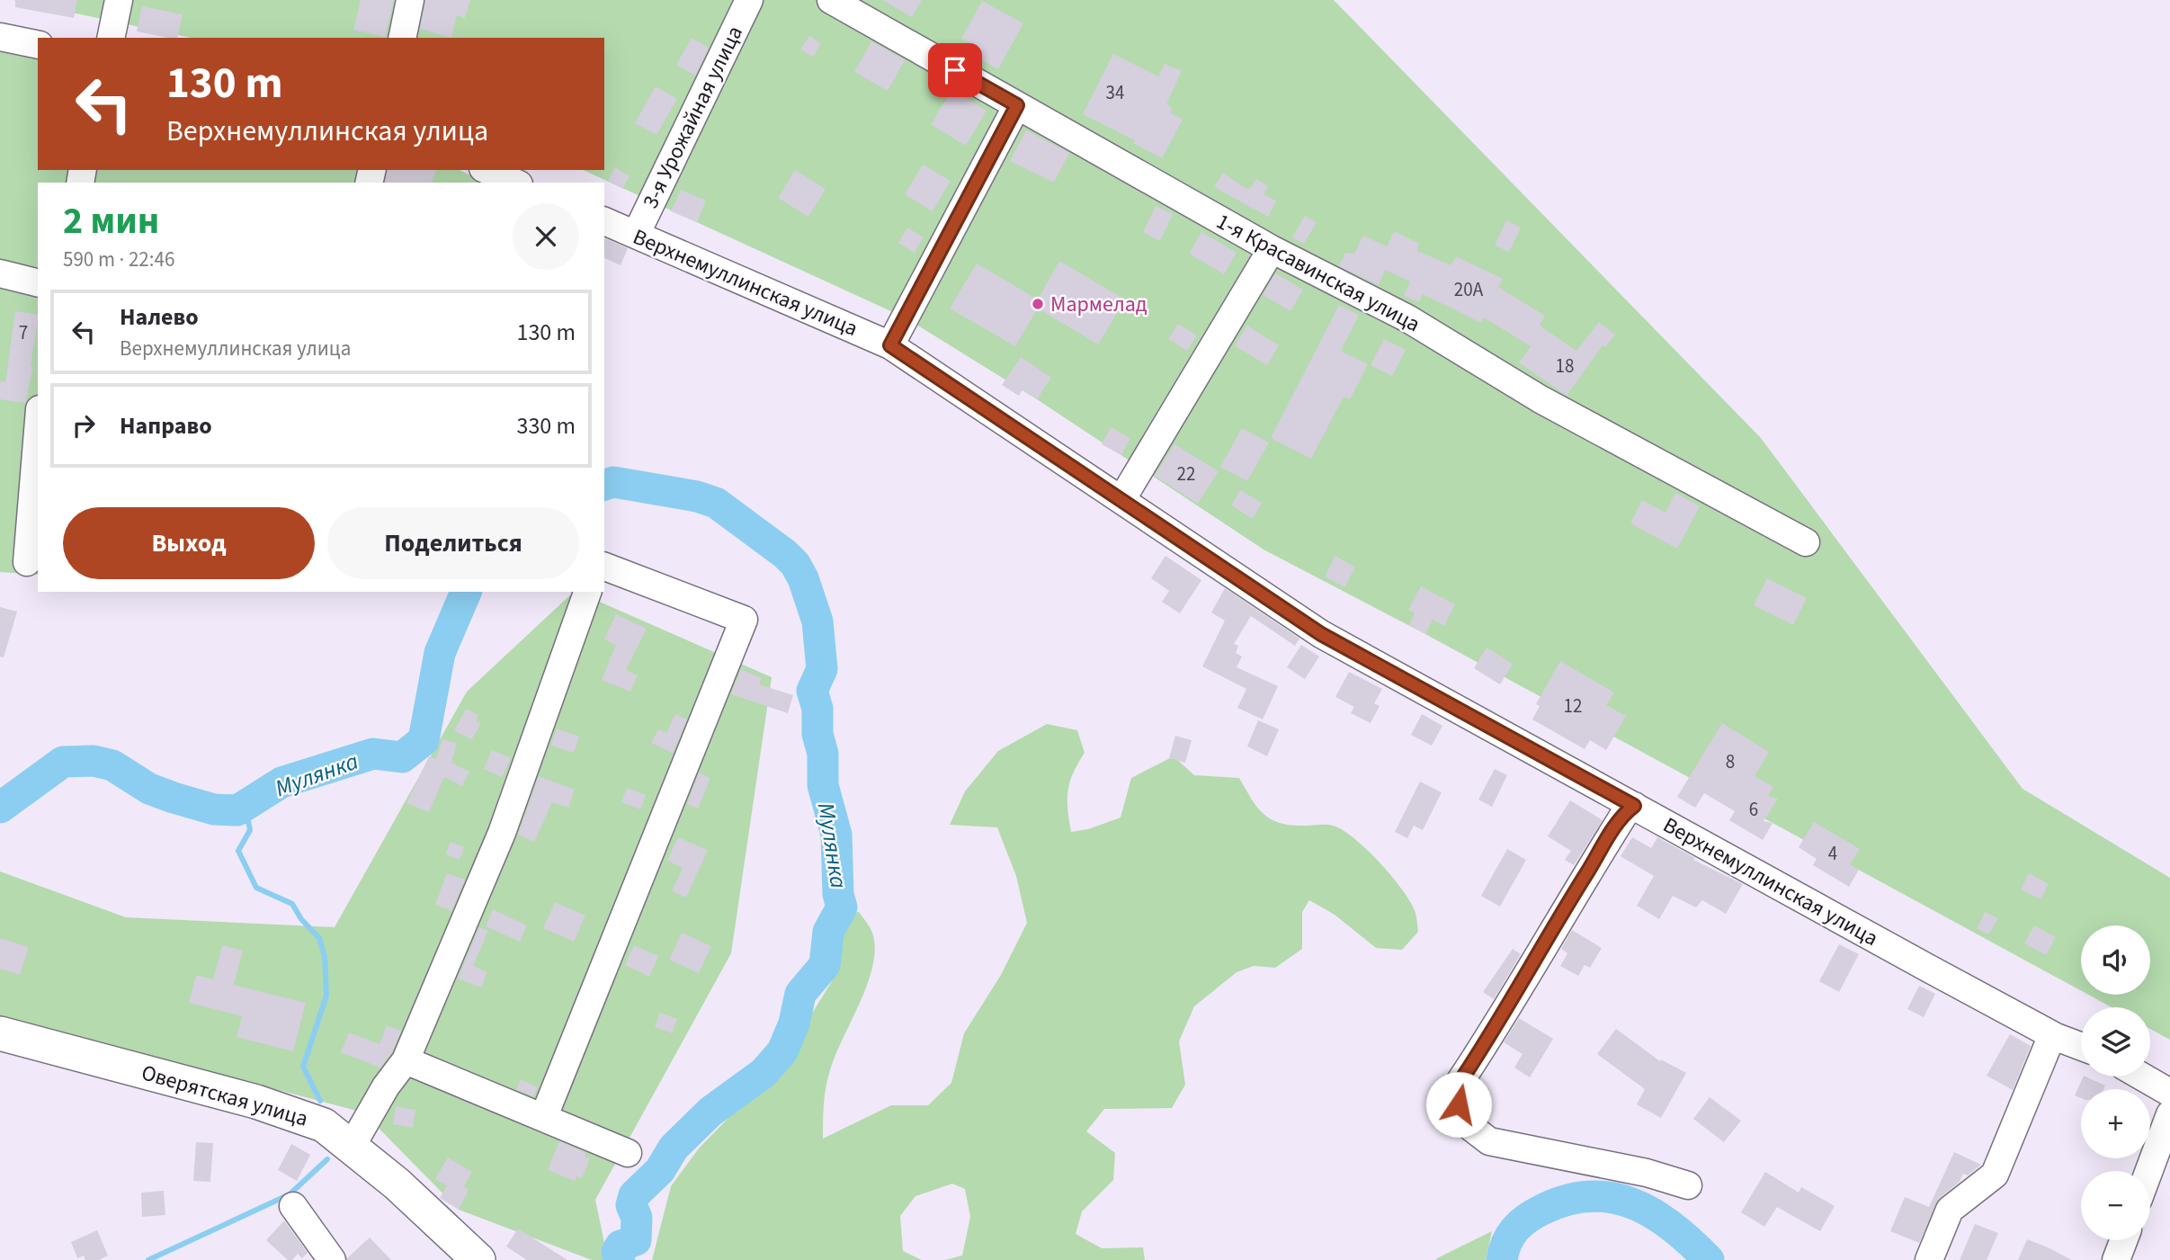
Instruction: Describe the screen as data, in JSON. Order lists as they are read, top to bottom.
{
  "streets": {
    "main road": ["Оверятская улица"],
    "street": ["3-я Урожайная улица", "1-я Красавинская улица", "Верхнемуллинская улица"]
  },
  "crossings": [
    ["3-я Урожайная улица", "Верхнемуллинская улица"]
  ],
  "water": ["Мулянка"],
  "places": ["Мармелад"],
  "house_numbers": [
    "34",
    "20А",
    "7",
    "18",
    "22",
    "12",
    "8",
    "6",
    "4"
  ],
  "page": {
    "turn": ["130 m", "Верхнемуллинская улица"],
    "heading": ["2 мин", "590 m · 22:46"],
    "list": [
      {
        "name": "Налево",
        "note": "Верхнемуллинская улица",
        "value": "130 m"
      },
      {
        "name": "Направо",
        "value": "330 m"
      }
    ],
    "buttons": ["Выход", "Поделиться"],
    "map_buttons": ["+", "−"]
  }
}
